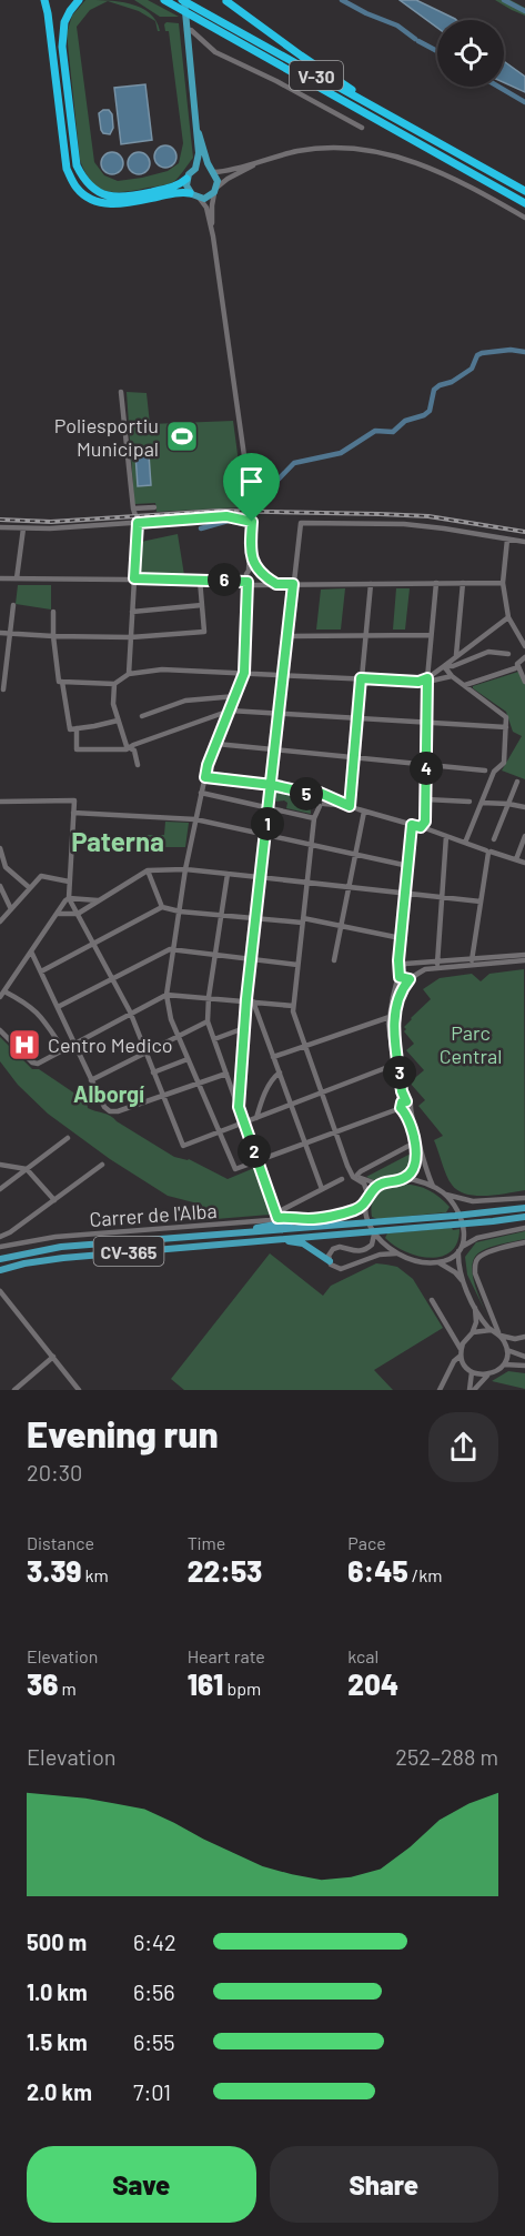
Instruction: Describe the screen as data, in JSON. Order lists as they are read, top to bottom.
{
  "streets": {
    "highway": ["V-30"],
    "main road": ["CV-365"],
    "street": ["Carrer de l'Alba"]
  },
  "crossings": [
    ["Carrer de l'Alba", "CV-365"]
  ],
  "districts": ["Paterna", "Alborgí"],
  "parks": ["Parc Central"],
  "places": {
    "sports": ["Poliesportiu Municipal"],
    "hospital": ["Centro Medico"]
  },
  "page": {
    "pins": [
      "6",
      "4",
      "5",
      "1",
      "3",
      "2"
    ],
    "heading": ["Evening run", "20:30"],
    "stats": [
      ["Distance", "3.39 km"],
      ["Time", "22:53"],
      ["Pace", "6:45 /km"],
      ["Elevation", "36 m"],
      ["Heart rate", "161 bpm"],
      ["kcal", "204"]
    ],
    "chart": ["Elevation", "252–288 m"],
    "list": [
      {
        "name": "500 m",
        "note": "6:42"
      },
      {
        "name": "1.0 km",
        "note": "6:56"
      },
      {
        "name": "1.5 km",
        "note": "6:55"
      },
      {
        "name": "2.0 km",
        "note": "7:01"
      }
    ],
    "buttons": ["Save", "Share"]
  }
}
